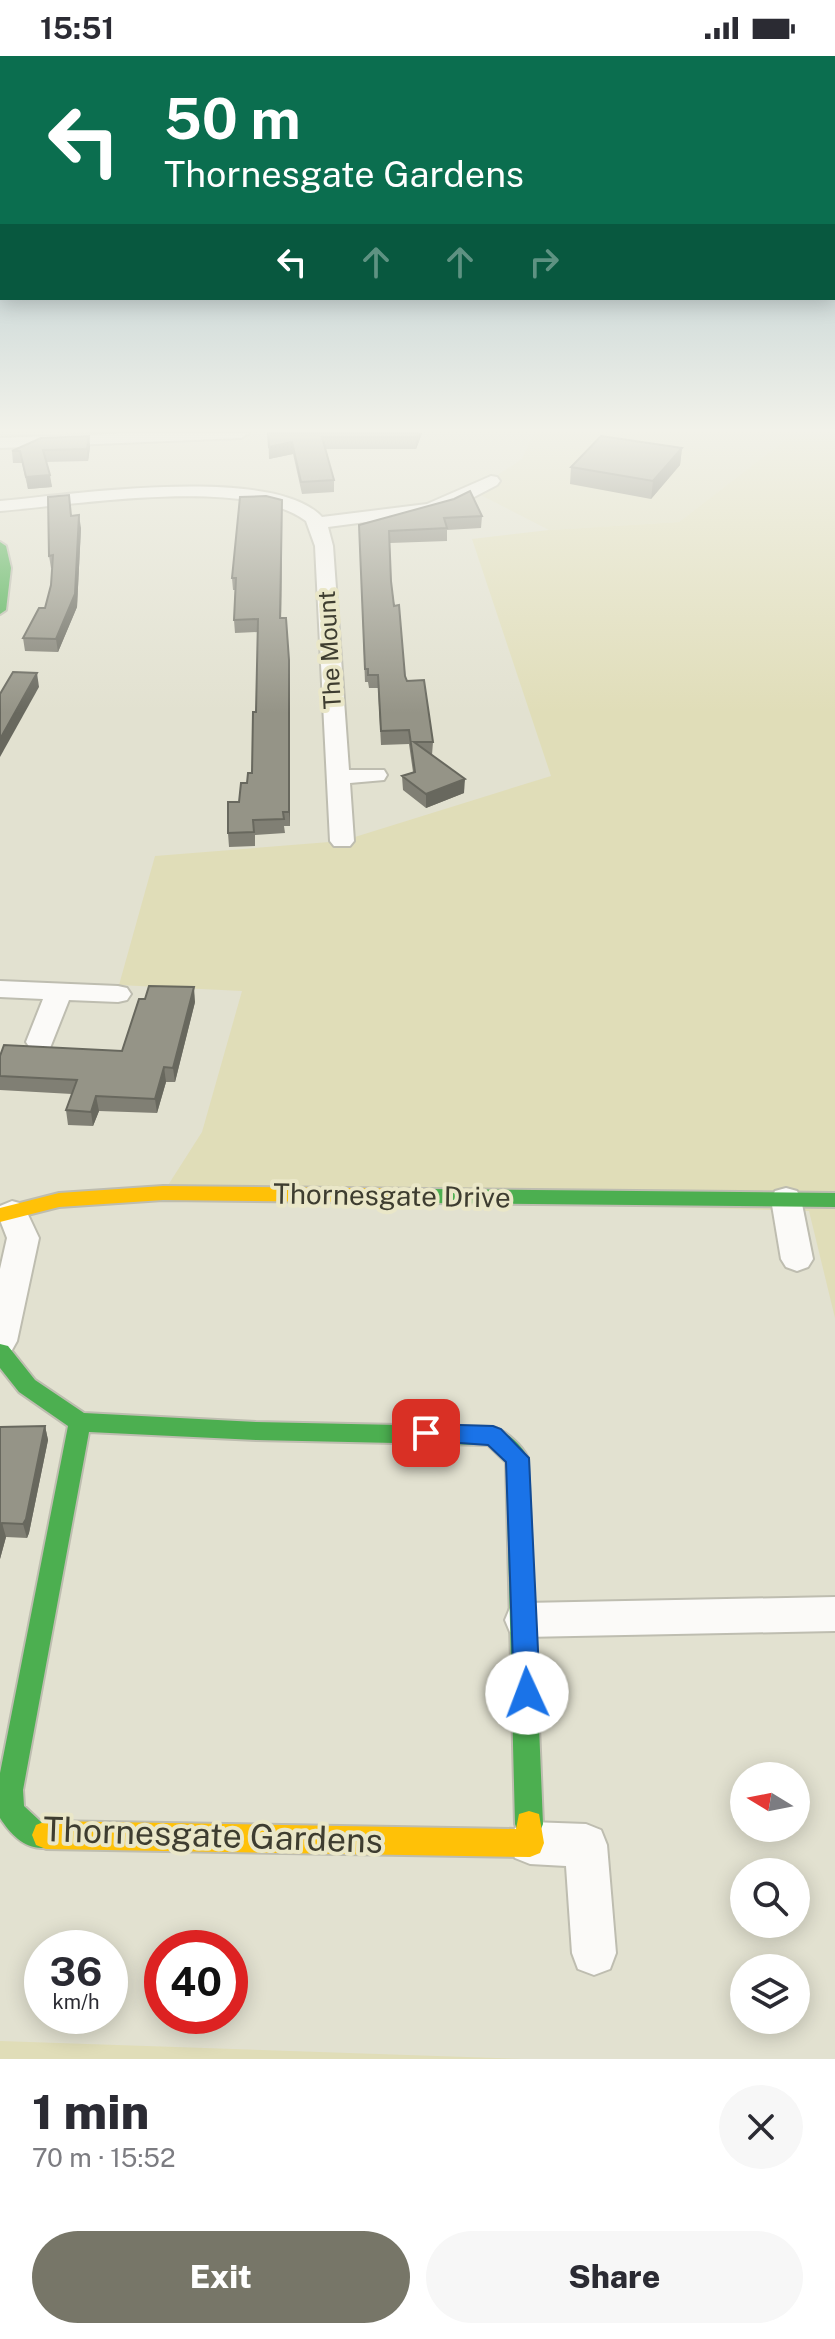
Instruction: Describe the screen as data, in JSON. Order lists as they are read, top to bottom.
{
  "streets": {
    "street": ["The Mount", "Thornesgate Drive", "Thornesgate Gardens"]
  },
  "north": "left",
  "page": {
    "status": "15:51",
    "turn": ["50 m", "Thornesgate Gardens"],
    "speed": "36 km/h",
    "limit": "40",
    "heading": ["1 min", "70 m · 15:52"],
    "buttons": ["Exit", "Share"]
  }
}
